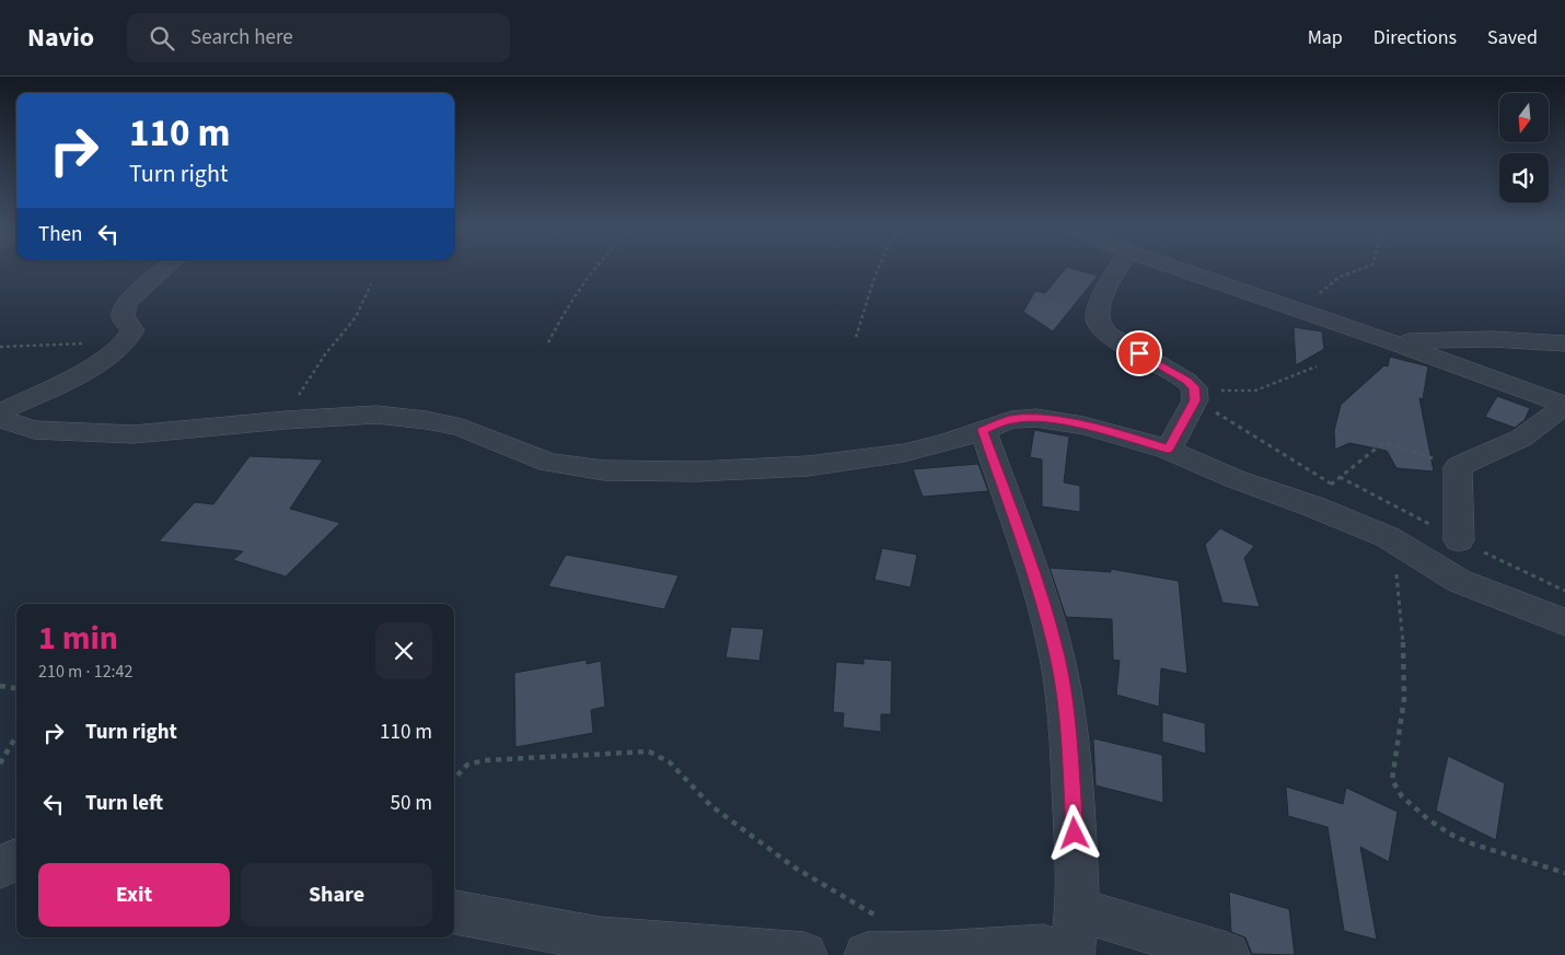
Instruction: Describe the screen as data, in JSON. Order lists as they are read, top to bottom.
{
  "north": "bottom",
  "page": {
    "header": "Navio",
    "search": "Search here",
    "nav": ["Map", "Directions", "Saved"],
    "turn": ["110 m", "Turn right"],
    "then": "Then",
    "heading": ["1 min", "210 m · 12:42"],
    "list": [
      {
        "name": "Turn right",
        "value": "110 m"
      },
      {
        "name": "Turn left",
        "value": "50 m"
      }
    ],
    "buttons": ["Exit", "Share"]
  }
}
